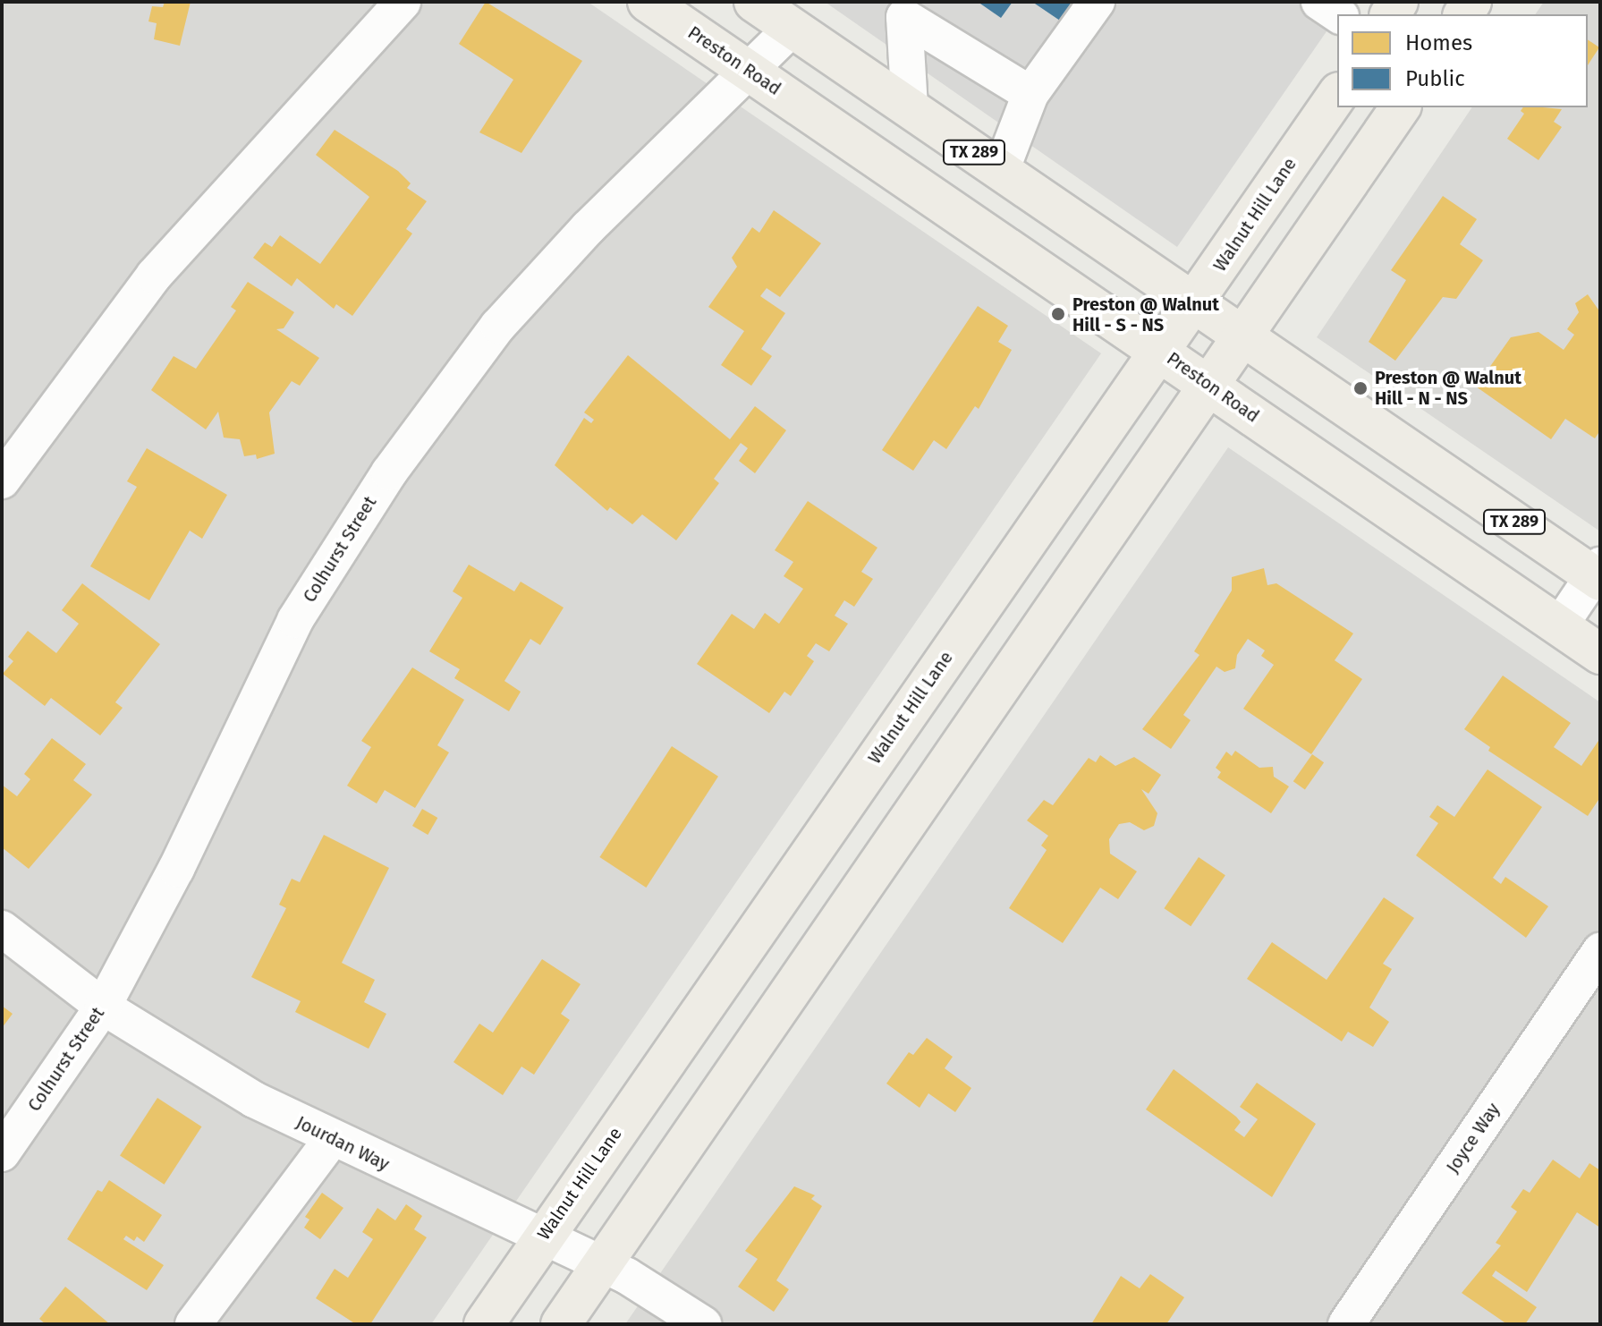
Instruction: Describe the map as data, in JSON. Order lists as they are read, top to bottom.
{
  "streets": {
    "main road": ["Preston Road", "TX 289", "Walnut Hill Lane"],
    "street": ["Colhurst Street", "Joyce Way", "Jourdan Way"]
  },
  "crossings": [
    ["Preston Road", "Walnut Hill Lane"],
    ["Preston Road", "Colhurst Street"],
    ["TX 289", "Walnut Hill Lane"],
    ["TX 289", "Colhurst Street"],
    ["Walnut Hill Lane", "Jourdan Way"],
    ["Colhurst Street", "Jourdan Way"]
  ],
  "places": ["Preston @ Walnut Hill - S - NS", "Preston @ Walnut Hill - N - NS"],
  "legend": ["Homes", "Public"]
}
